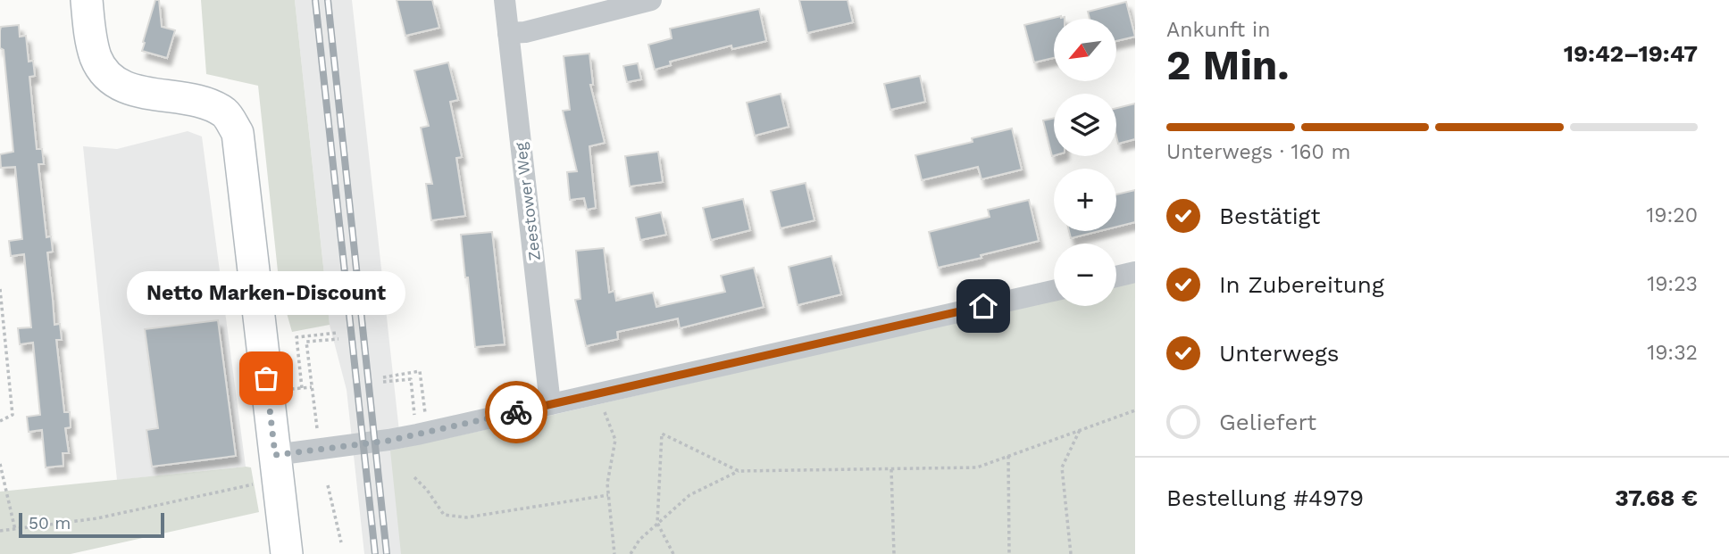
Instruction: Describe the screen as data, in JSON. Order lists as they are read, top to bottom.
{
  "streets": {
    "street": ["Zeestower Weg"]
  },
  "places": ["Netto Marken-Discount"],
  "scale_bar": "50 m",
  "north": "bottom left",
  "page": {
    "heading": ["2 Min.", "Ankunft in", "19:42–19:47"],
    "panel": ["Bestellung #4979", "37.68 €"],
    "map_buttons": ["+", "−"],
    "bar": "Unterwegs · 160 m",
    "list": [
      ["Bestätigt", "19:20"],
      ["In Zubereitung", "19:23"],
      ["Unterwegs", "19:32"],
      "Geliefert"
    ],
    "bubble": "Netto Marken-Discount",
    "scale": "50 m"
  }
}
